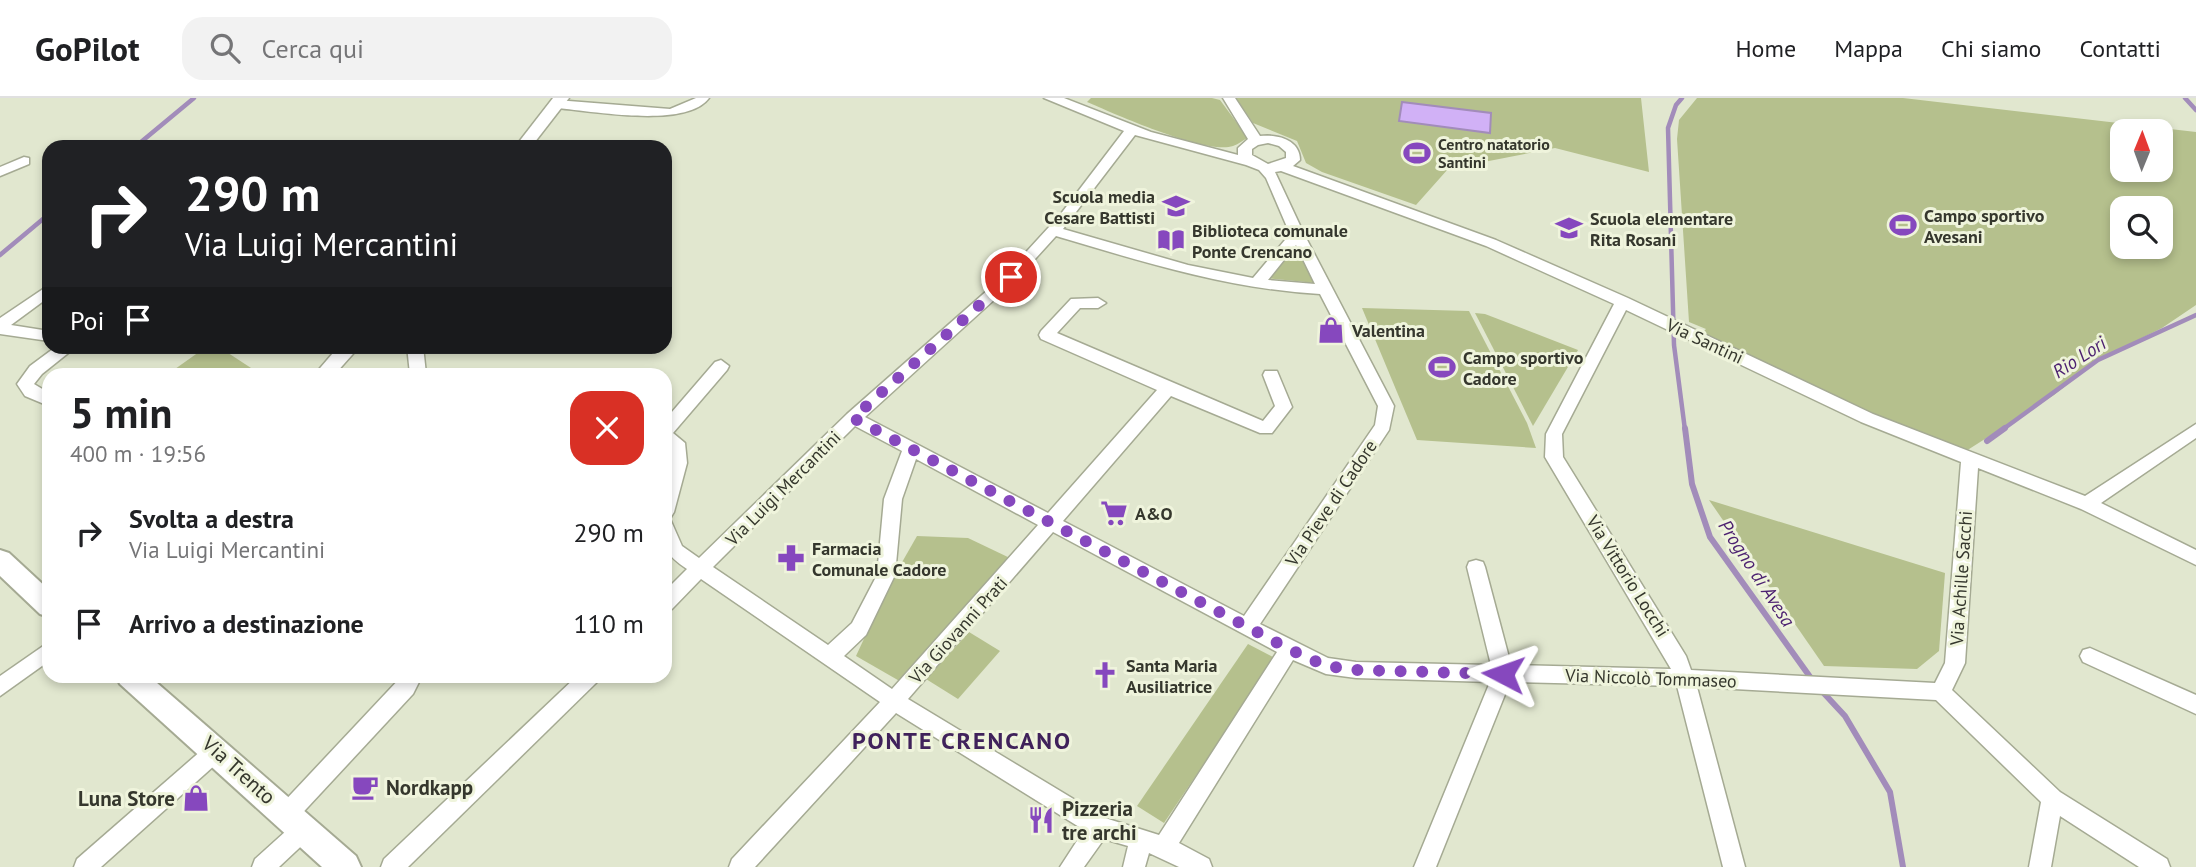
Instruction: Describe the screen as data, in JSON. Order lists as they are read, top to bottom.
{
  "streets": {
    "main road": ["Via Trento"],
    "street": [
      "Via Santini",
      "Via Luigi Mercantini",
      "Via Pieve di Cadore",
      "Via Vittorio Locchi",
      "Via Achille Sacchi",
      "Via Giovanni Prati",
      "Via Niccolò Tommaseo"
    ]
  },
  "crossings": [
    ["Via Santini", "Via Luigi Mercantini"],
    ["Via Santini", "Via Pieve di Cadore"],
    ["Via Santini", "Via Vittorio Locchi"],
    ["Via Santini", "Via Achille Sacchi"],
    ["Via Luigi Mercantini", "Via Niccolò Tommaseo"],
    ["Via Pieve di Cadore", "Via Niccolò Tommaseo"],
    ["Via Vittorio Locchi", "Via Niccolò Tommaseo"],
    ["Via Achille Sacchi", "Via Niccolò Tommaseo"],
    ["Via Giovanni Prati", "Via Niccolò Tommaseo"]
  ],
  "districts": ["PONTE CRENCANO"],
  "water": ["Rio Lori", "Progno di Avesa"],
  "places": {
    "sports": ["Centro natatorio Santini", "Campo sportivo Avesani", "Campo sportivo Cadore"],
    "school or university": ["Scuola media Cesare Battisti", "Scuola elementare Rita Rosani"],
    "library": ["Biblioteca comunale Ponte Crencano"],
    "shop": ["Valentina", "Luna Store"],
    "supermarket": ["A&O"],
    "pharmacy": ["Farmacia Comunale Cadore"],
    "church": ["Santa Maria Ausiliatrice"],
    "cafe": ["Nordkapp"],
    "restaurant": ["Pizzeria tre archi"]
  },
  "north": "top",
  "page": {
    "header": "GoPilot",
    "search": "Cerca qui",
    "nav": [
      "Home",
      "Mappa",
      "Chi siamo",
      "Contatti"
    ],
    "turn": ["290 m", "Via Luigi Mercantini"],
    "then": "Poi",
    "heading": ["5 min", "400 m · 19:56"],
    "list": [
      {
        "name": "Svolta a destra",
        "note": "Via Luigi Mercantini",
        "value": "290 m"
      },
      {
        "name": "Arrivo a destinazione",
        "value": "110 m"
      }
    ]
  }
}
